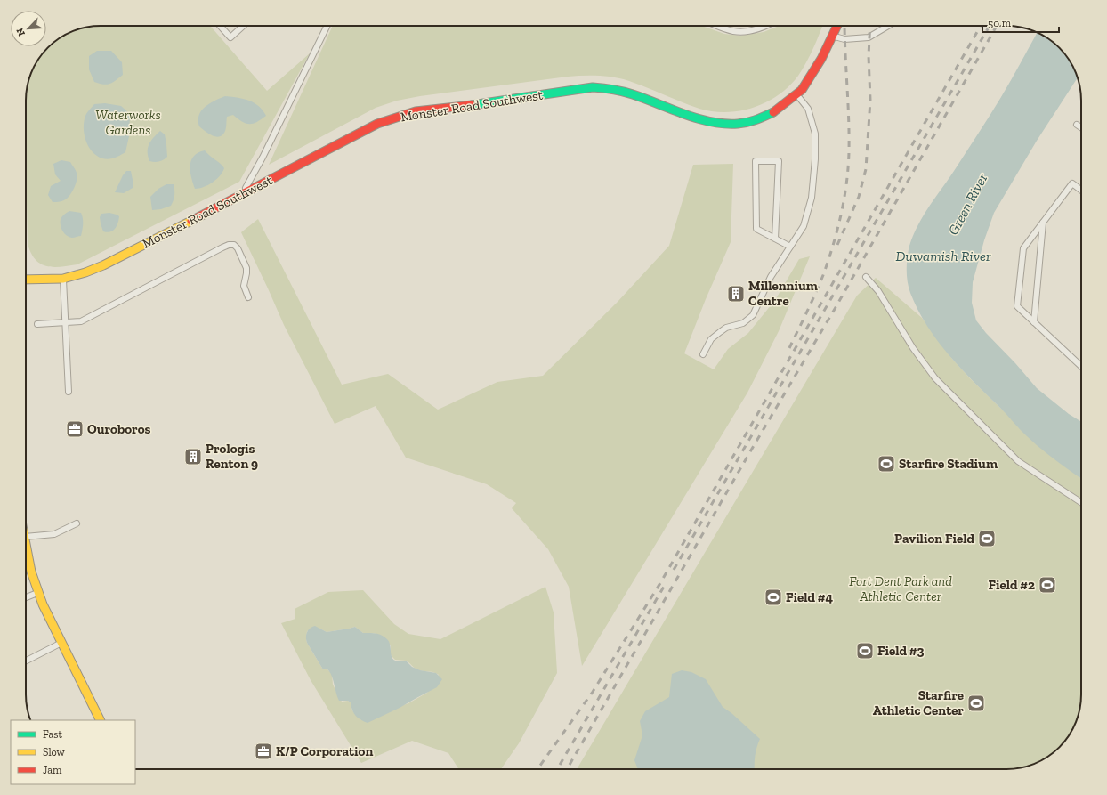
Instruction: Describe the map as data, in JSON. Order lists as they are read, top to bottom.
{
  "streets": {
    "street": ["Monster Road Southwest"]
  },
  "water": ["Green River", "Duwamish River"],
  "parks": ["Waterworks Gardens", "Fort Dent Park and Athletic Center"],
  "places": {
    "building": ["Millennium Centre", "Prologis Renton 9"],
    "office": ["Ouroboros", "K/P Corporation"],
    "sports": [
      "Starfire Stadium",
      "Pavilion Field",
      "Field #2",
      "Field #4",
      "Field #3",
      "Starfire Athletic Center"
    ]
  },
  "legend": ["Fast", "Slow", "Jam"],
  "scale_bar": "50 m",
  "north": "bottom left"
}
